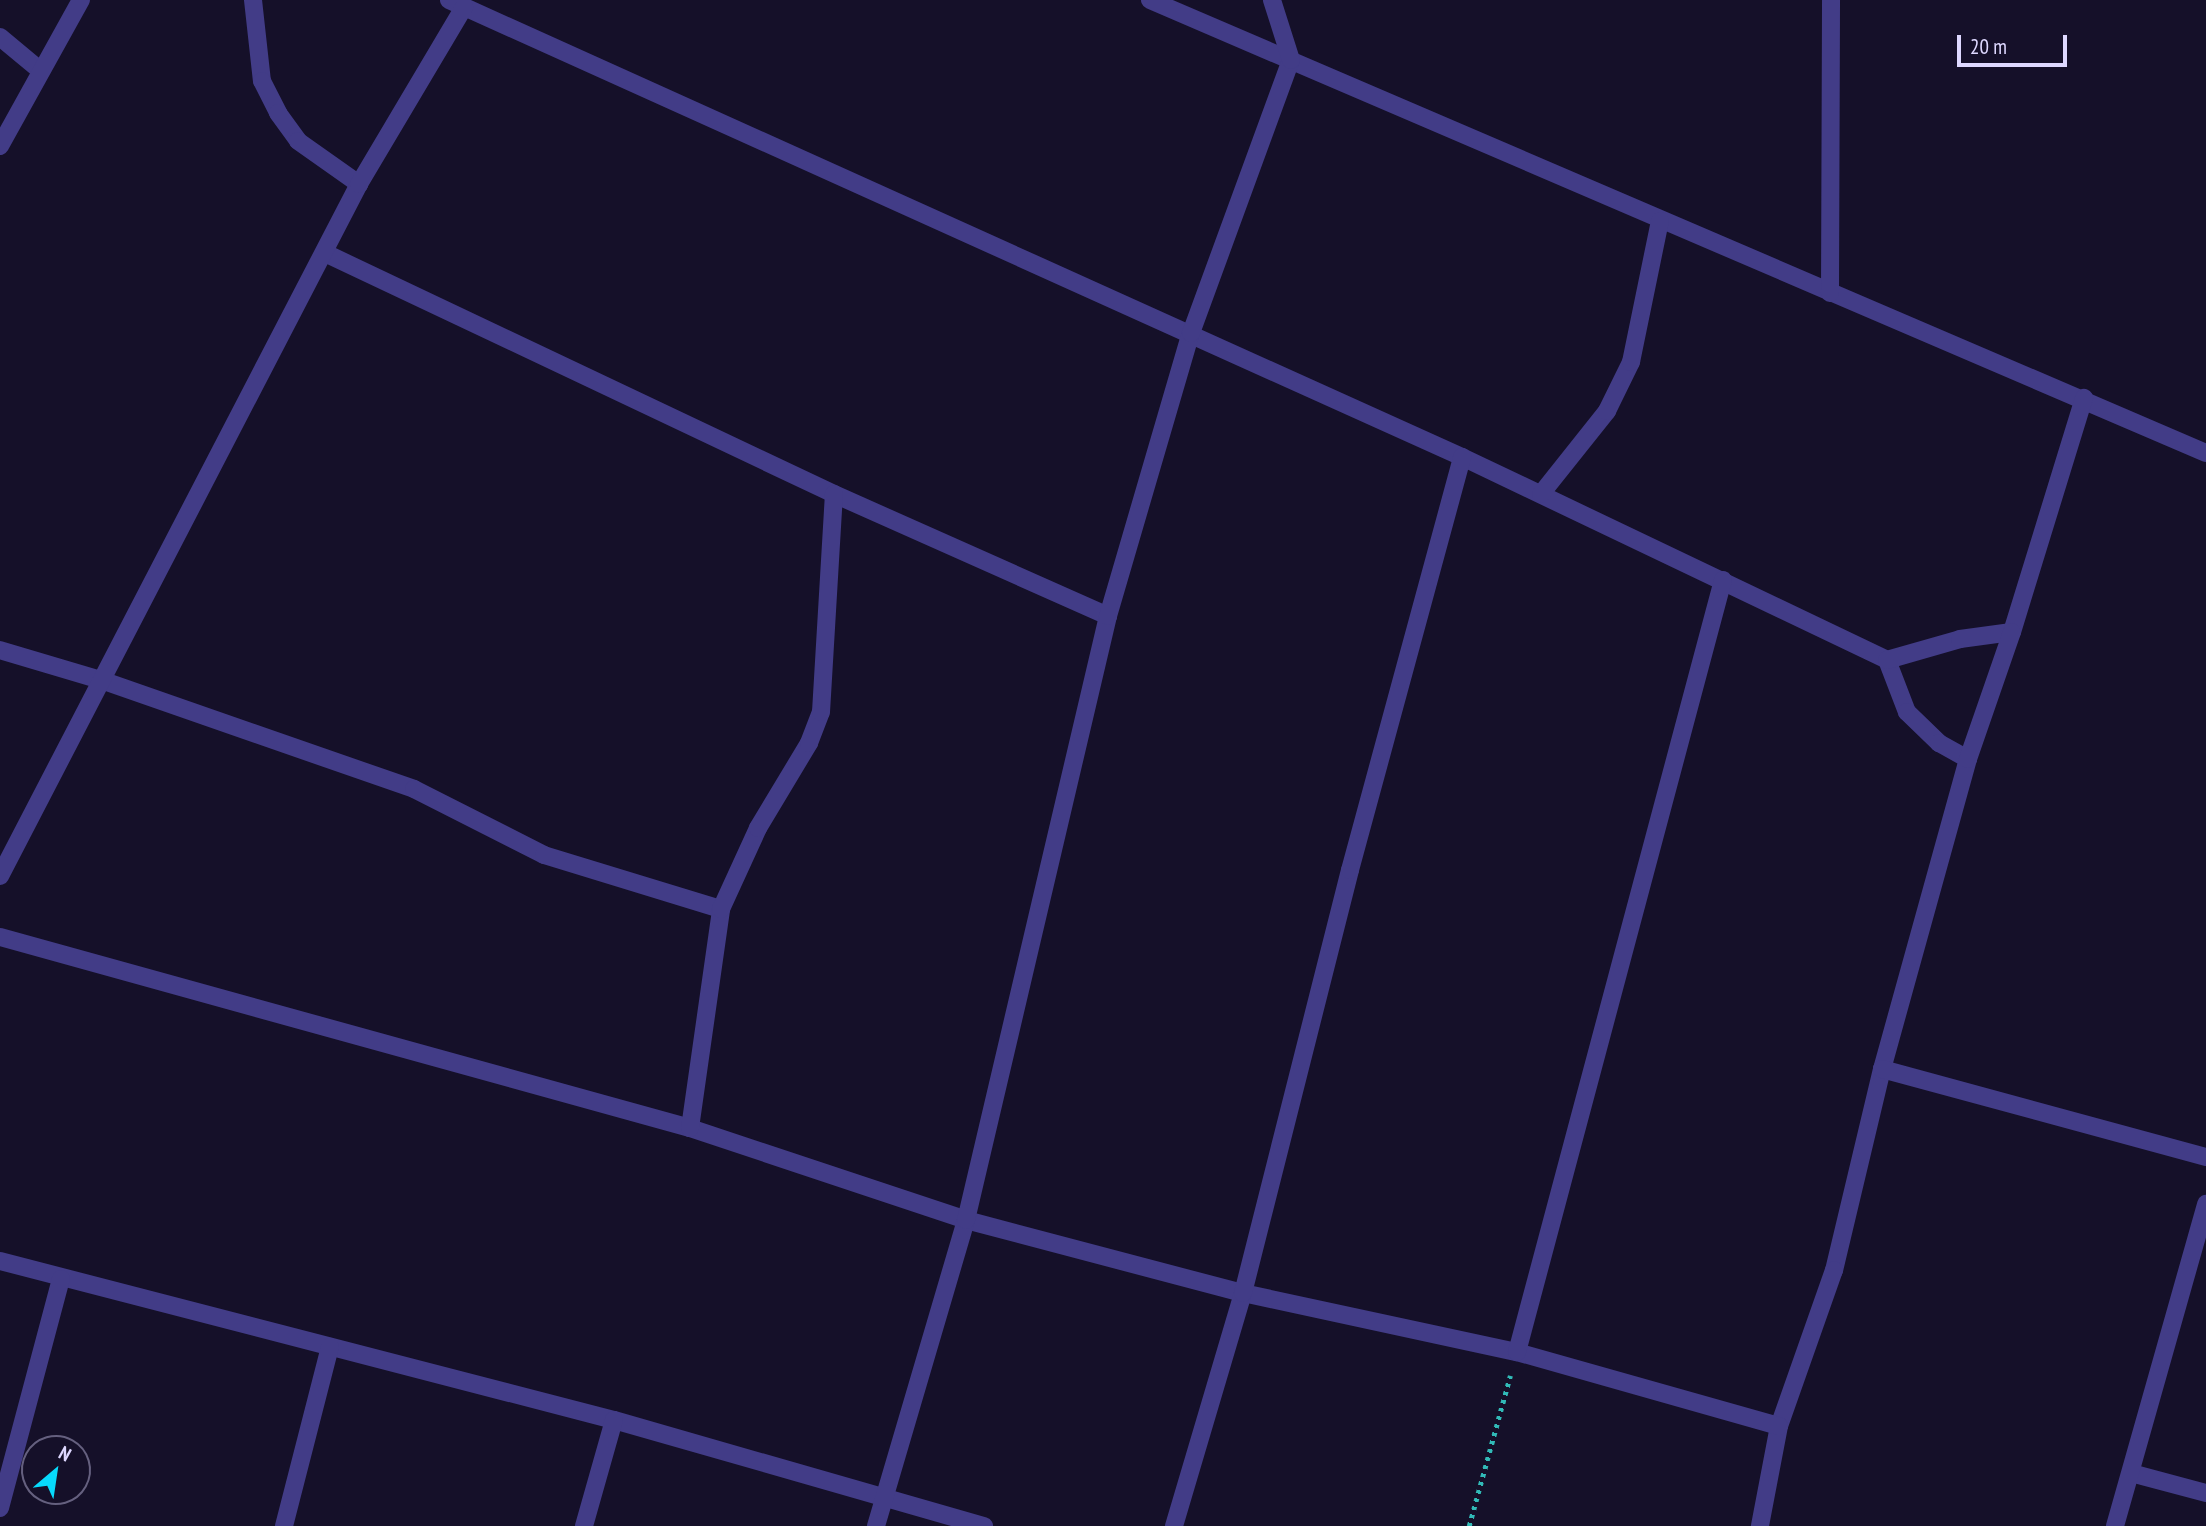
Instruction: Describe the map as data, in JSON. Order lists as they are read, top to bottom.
{
  "scale_bar": "20 m",
  "north": "top right"
}
